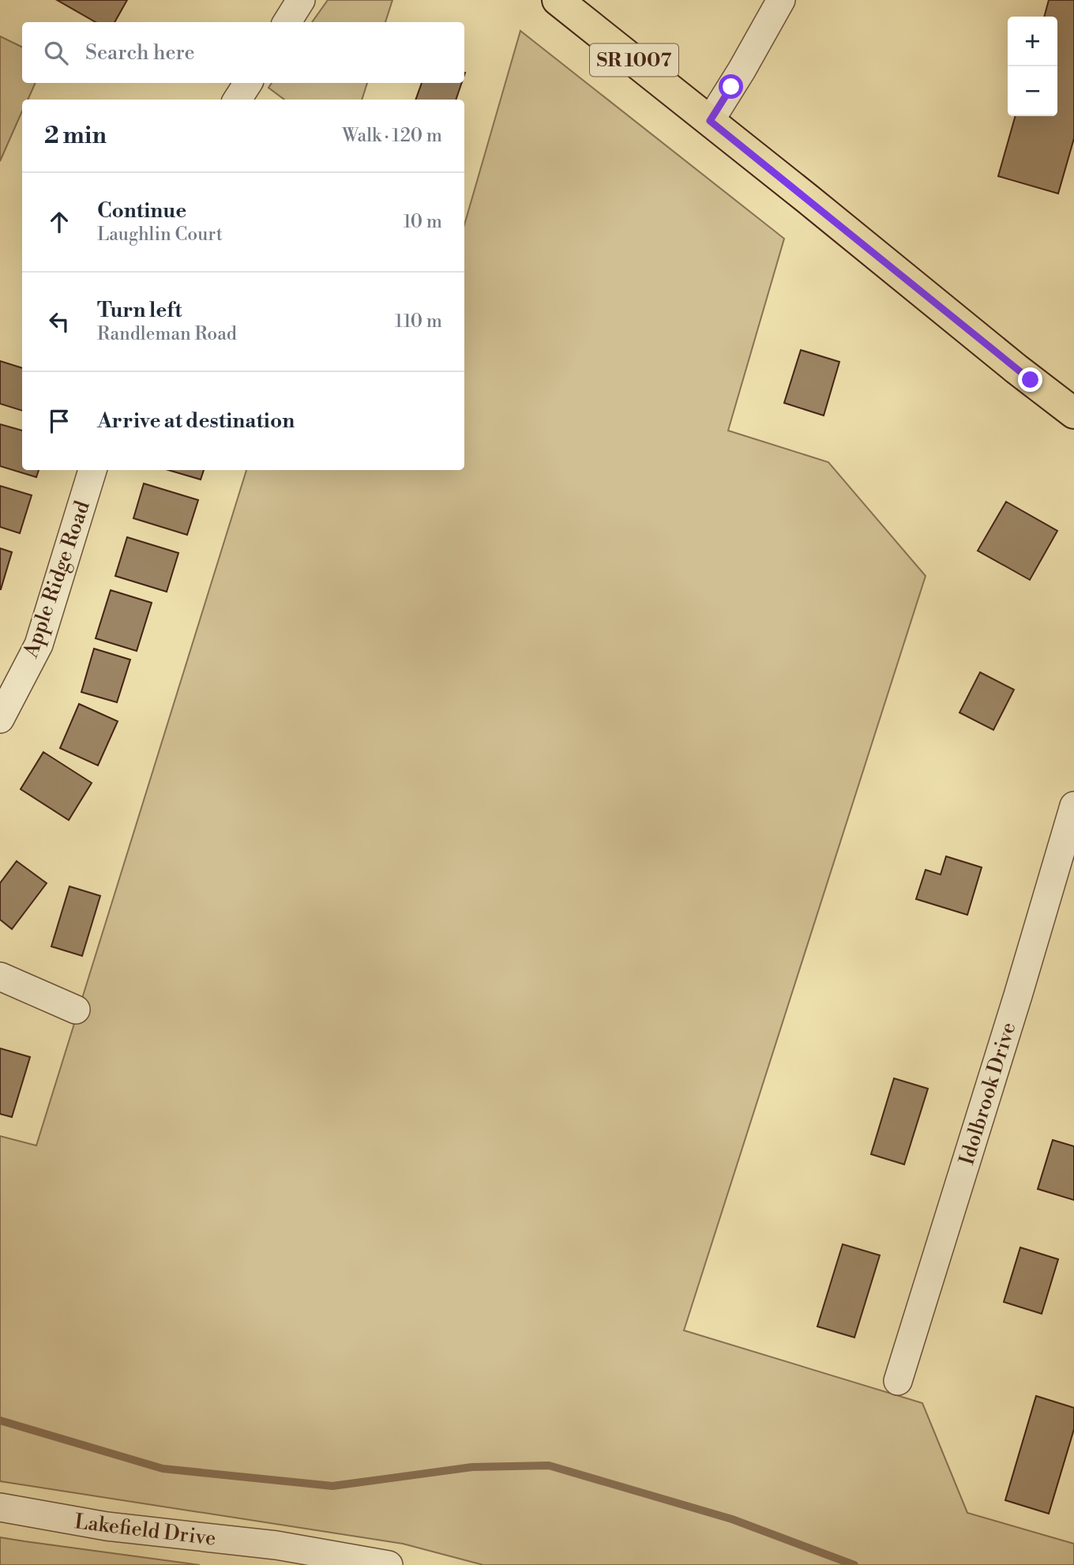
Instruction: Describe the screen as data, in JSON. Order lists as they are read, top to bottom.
{
  "streets": {
    "main road": ["SR 1007"],
    "street": ["Apple Ridge Road", "Idolbrook Drive", "Lakefield Drive"]
  },
  "page": {
    "map_buttons": ["+", "−"],
    "search": "Search here",
    "heading": ["2 min", "Walk · 120 m"],
    "list": [
      ["Continue", "Laughlin Court", "10 m"],
      ["Turn left", "Randleman Road", "110 m"],
      "Arrive at destination"
    ]
  }
}
